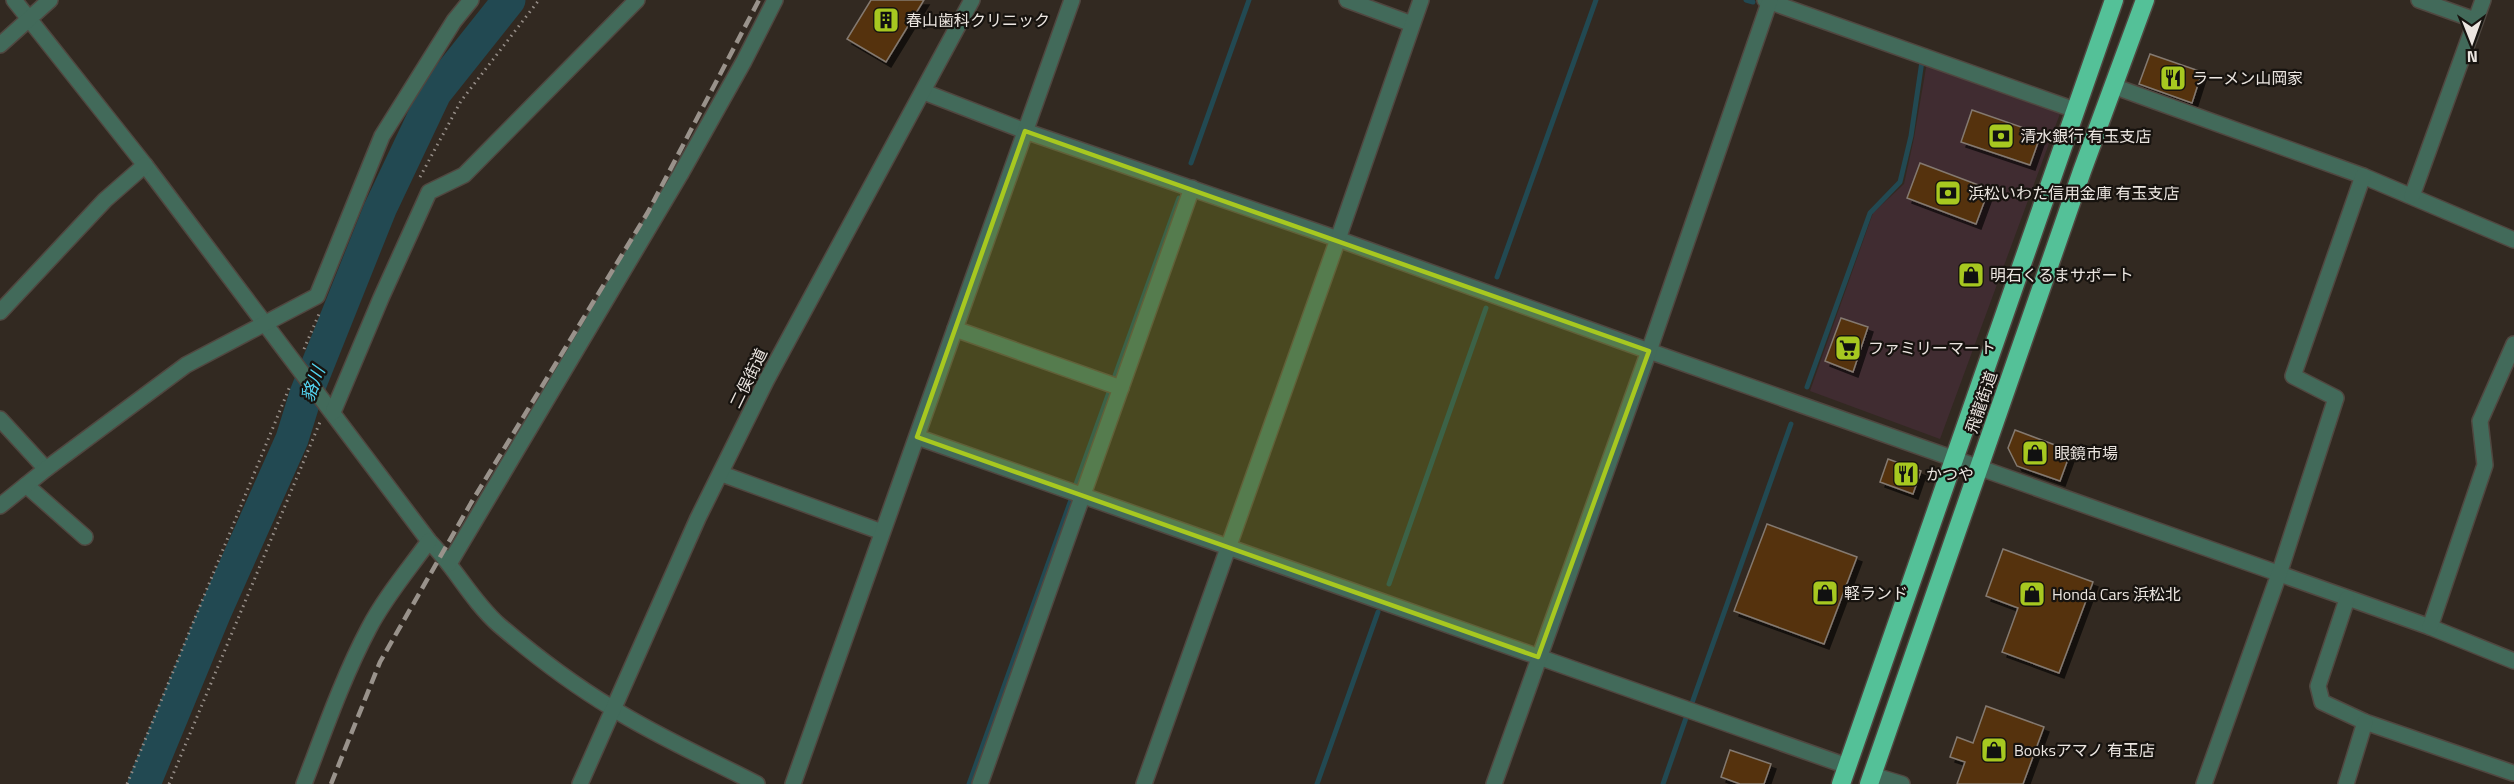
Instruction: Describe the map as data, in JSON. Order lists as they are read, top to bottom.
{
  "streets": {
    "highway": ["飛龍街道"],
    "street": ["二俣街道"]
  },
  "water": ["貉川"],
  "places": {
    "building": ["春山歯科クリニック"],
    "restaurant": ["ラーメン山岡家", "かつや"],
    "bank": ["清水銀行 有玉支店", "浜松いわた信用金庫 有玉支店"],
    "shop": [
      "明石くるまサポート",
      "眼鏡市場",
      "軽ランド",
      "Honda Cars 浜松北",
      "Booksアマノ 有玉店"
    ],
    "supermarket": ["ファミリーマート"]
  },
  "north": "bottom"
}
